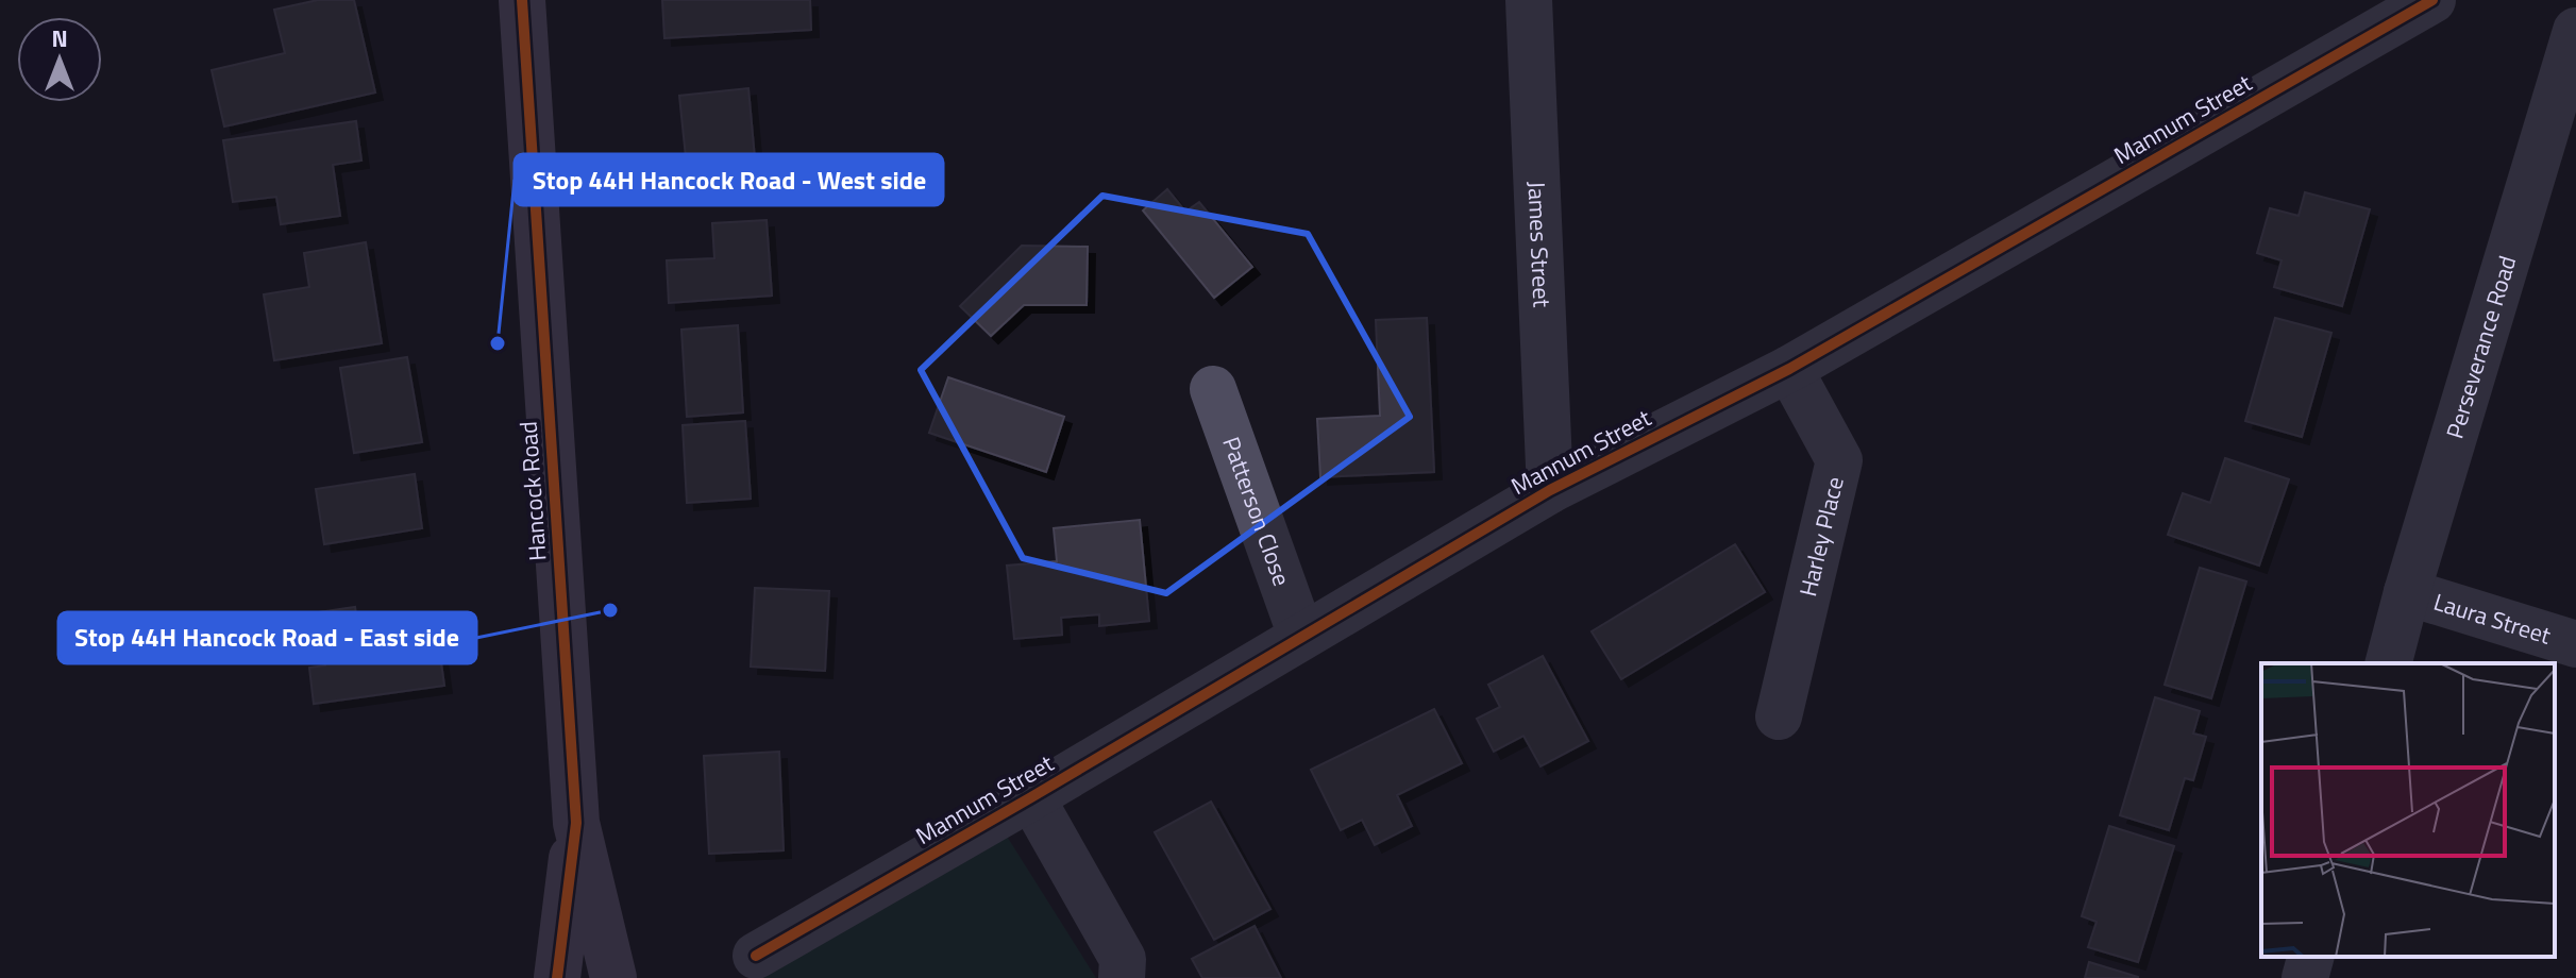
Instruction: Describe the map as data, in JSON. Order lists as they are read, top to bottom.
{
  "streets": {
    "main road": ["Hancock Road"],
    "street": [
      "Mannum Street",
      "James Street",
      "Perseverance Road",
      "Patterson Close",
      "Harley Place",
      "Laura Street"
    ]
  },
  "crossings": [
    ["Mannum Street", "James Street"],
    ["Mannum Street", "Patterson Close"],
    ["Mannum Street", "Harley Place"],
    ["Perseverance Road", "Laura Street"]
  ],
  "places": ["Stop 44H Hancock Road - West side", "Stop 44H Hancock Road - East side"],
  "north": "top"
}
